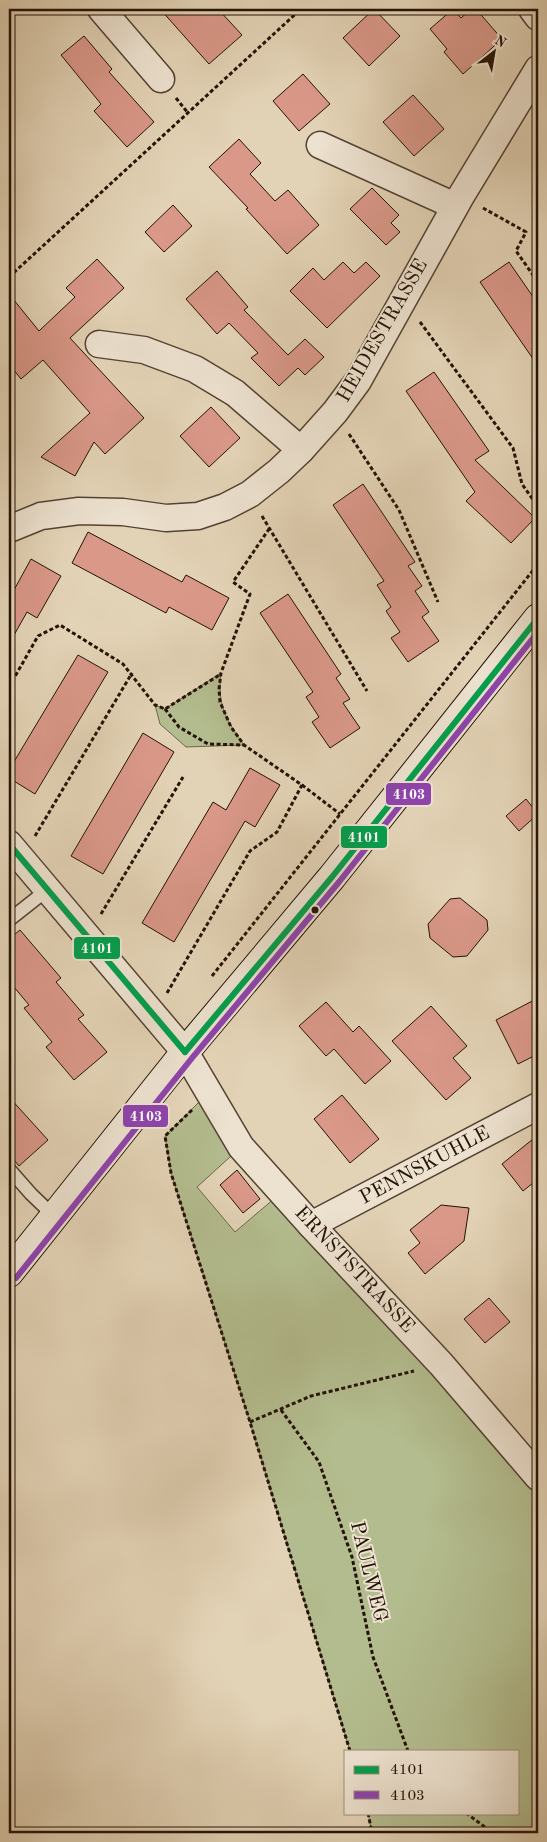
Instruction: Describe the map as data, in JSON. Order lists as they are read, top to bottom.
{
  "streets": {
    "street": ["HEIDESTRASSE", "PENNSKUHLE", "ERNSTSTRASSE"],
    "path": ["PAULWEG"]
  },
  "crossings": [
    ["PENNSKUHLE", "ERNSTSTRASSE"]
  ],
  "lines": ["transit line 4101", "transit line 4103"],
  "legend": ["4101", "4103"],
  "north": "top right"
}
